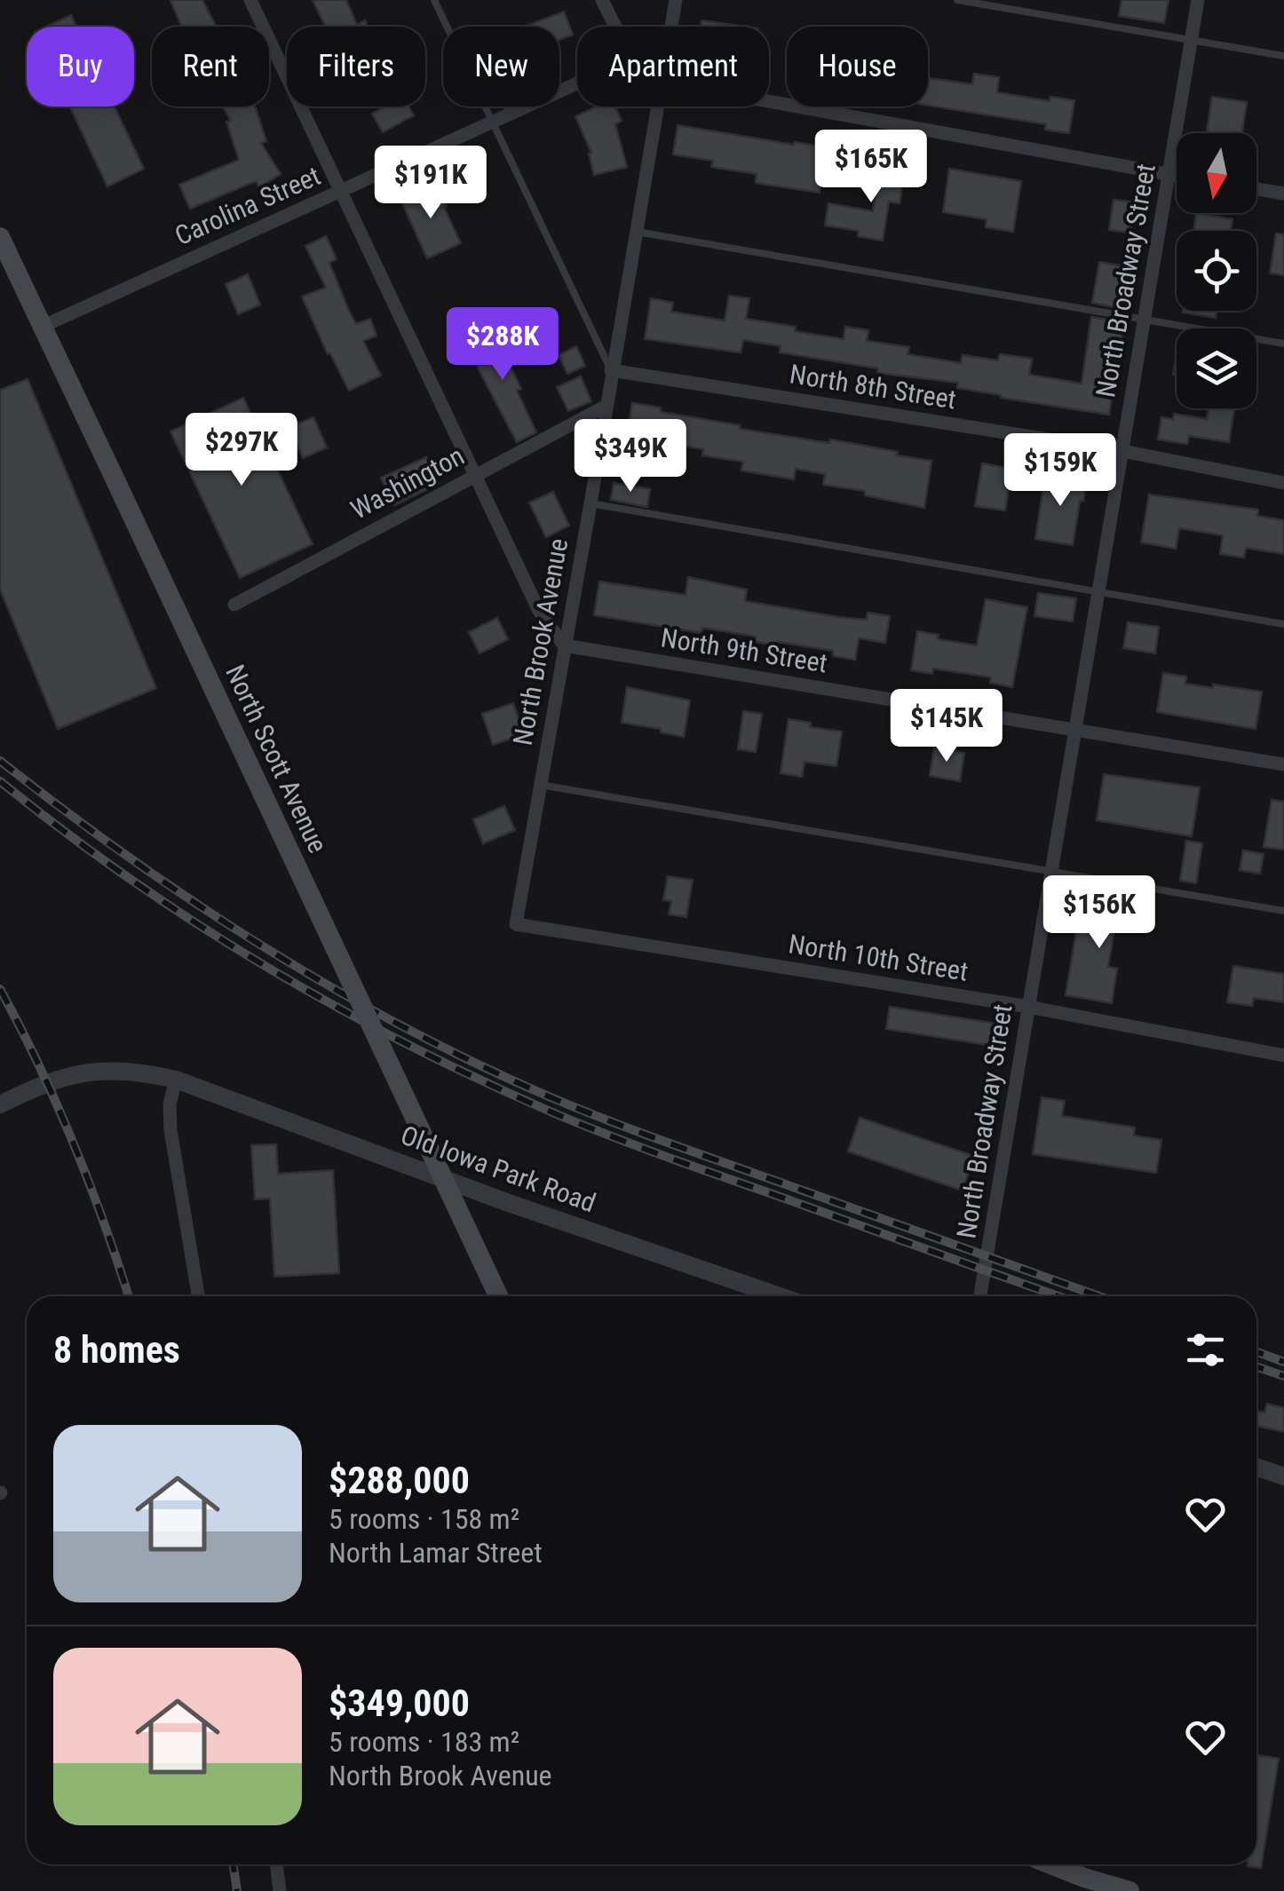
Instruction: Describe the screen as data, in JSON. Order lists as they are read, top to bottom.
{
  "streets": {
    "main road": ["North Scott Avenue"],
    "street": [
      "Carolina Street",
      "North Broadway Street",
      "North 8th Street",
      "Washington",
      "North Brook Avenue",
      "North 9th Street",
      "North 10th Street",
      "Old Iowa Park Road"
    ]
  },
  "crossings": [
    ["Carolina Street", "North Scott Avenue"],
    ["North Broadway Street", "North 8th Street"],
    ["North Broadway Street", "North 9th Street"],
    ["North Broadway Street", "North 10th Street"],
    ["North 8th Street", "North Brook Avenue"],
    ["Washington", "North Brook Avenue"],
    ["North Brook Avenue", "North 9th Street"],
    ["North Brook Avenue", "North 10th Street"]
  ],
  "north": "bottom",
  "page": {
    "chip": [
      "Buy",
      "Rent",
      "Filters",
      "New",
      "Apartment",
      "House"
    ],
    "price": [
      "$165K",
      "$191K",
      "$288K",
      "$297K",
      "$349K",
      "$159K",
      "$145K",
      "$156K"
    ],
    "heading": "8 homes",
    "list": [
      {
        "name": "$288,000",
        "note": "5 rooms · 158 m² · North Lamar Street"
      },
      {
        "name": "$349,000",
        "note": "5 rooms · 183 m² · North Brook Avenue"
      }
    ]
  }
}
